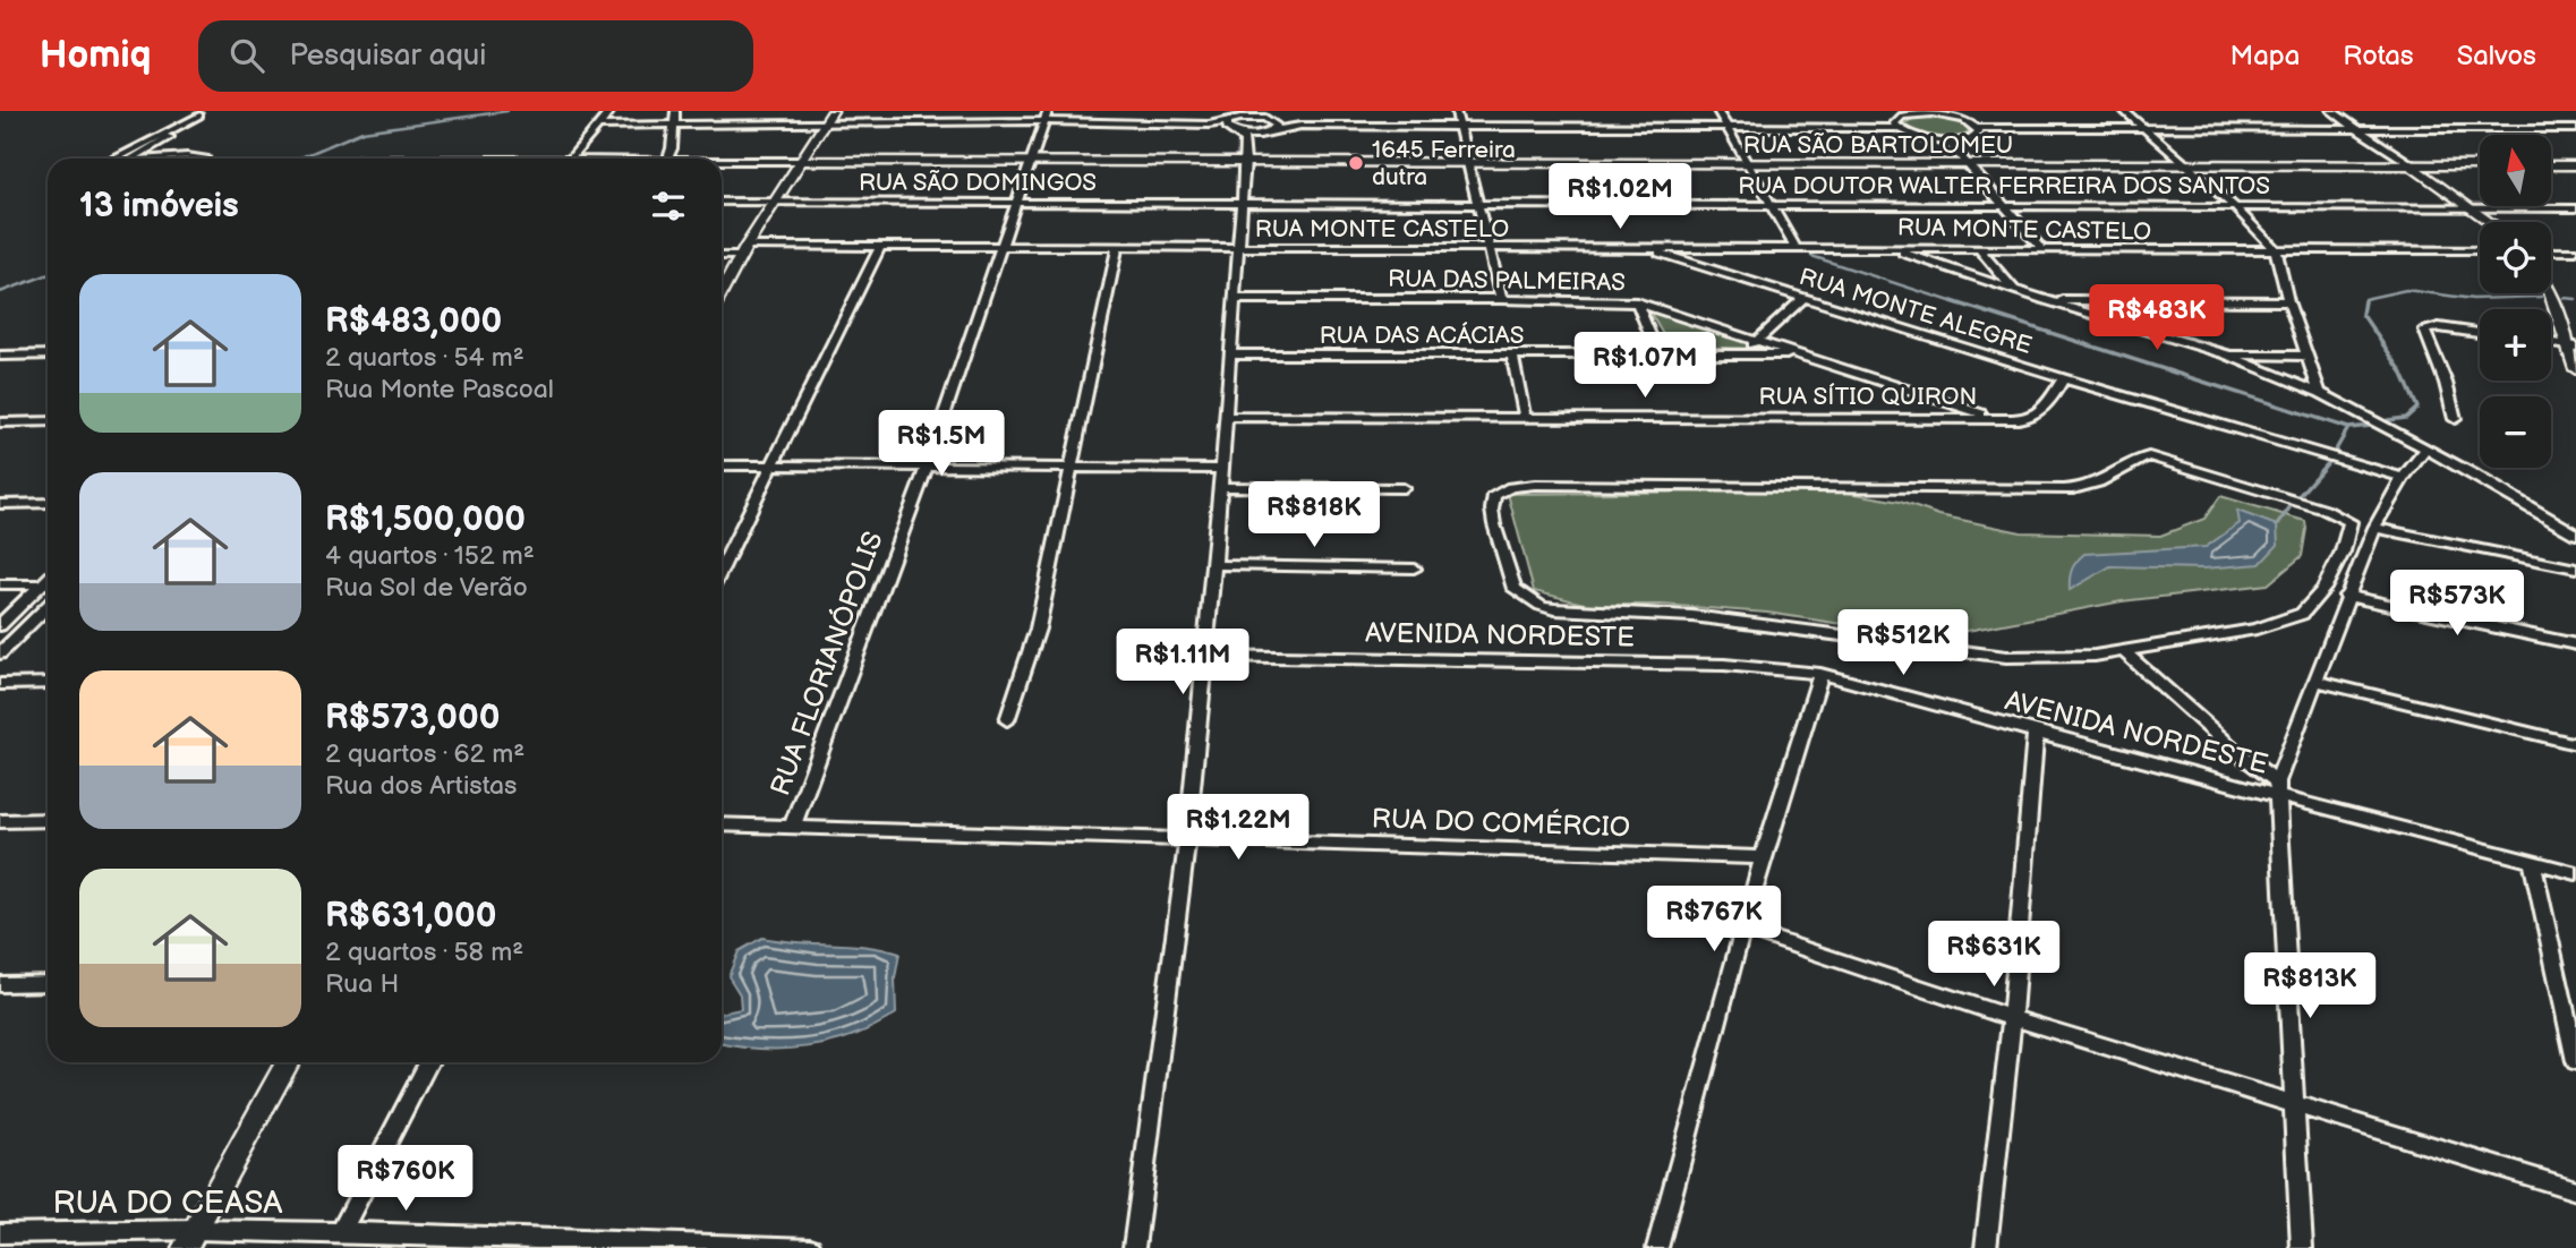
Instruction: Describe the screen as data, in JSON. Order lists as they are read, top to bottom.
{
  "streets": {
    "street": [
      "RUA SÃO BARTOLOMEU",
      "RUA SÃO DOMINGOS",
      "RUA DOUTOR WALTER FERREIRA DOS SANTOS",
      "RUA MONTE CASTELO",
      "RUA DAS PALMEIRAS",
      "RUA MONTE ALEGRE",
      "RUA DAS ACÁCIAS",
      "RUA SÍTIO QUIRON",
      "AVENIDA NORDESTE",
      "RUA FLORIANÓPOLIS",
      "RUA DO COMÉRCIO",
      "RUA DO CEASA"
    ]
  },
  "crossings": [
    ["RUA SÃO BARTOLOMEU", "RUA FLORIANÓPOLIS"],
    ["RUA SÃO DOMINGOS", "RUA DOUTOR WALTER FERREIRA DOS SANTOS"],
    ["RUA SÃO DOMINGOS", "RUA FLORIANÓPOLIS"],
    ["RUA MONTE CASTELO", "RUA MONTE ALEGRE"],
    ["RUA MONTE CASTELO", "RUA FLORIANÓPOLIS"],
    ["RUA DAS PALMEIRAS", "RUA DAS ACÁCIAS"],
    ["RUA DAS PALMEIRAS", "RUA SÍTIO QUIRON"],
    ["RUA MONTE ALEGRE", "RUA SÍTIO QUIRON"],
    ["RUA FLORIANÓPOLIS", "RUA DO COMÉRCIO"]
  ],
  "places": ["1645 Ferreira dutra"],
  "north": "top",
  "page": {
    "header": "Homiq",
    "search": "Pesquisar aqui",
    "nav": ["Mapa", "Rotas", "Salvos"],
    "map_buttons": ["+", "−"],
    "heading": "13 imóveis",
    "price": [
      "R$1.02M",
      "R$483K",
      "R$1.07M",
      "R$1.5M",
      "R$818K",
      "R$573K",
      "R$512K",
      "R$1.11M",
      "R$1.22M",
      "R$767K",
      "R$631K",
      "R$813K",
      "R$760K"
    ],
    "list": [
      {
        "name": "R$483,000",
        "note": "2 quartos · 54 m² · Rua Monte Pascoal"
      },
      {
        "name": "R$1,500,000",
        "note": "4 quartos · 152 m² · Rua Sol de Verão"
      },
      {
        "name": "R$573,000",
        "note": "2 quartos · 62 m² · Rua dos Artistas"
      },
      {
        "name": "R$631,000",
        "note": "2 quartos · 58 m² · Rua H"
      }
    ]
  }
}
